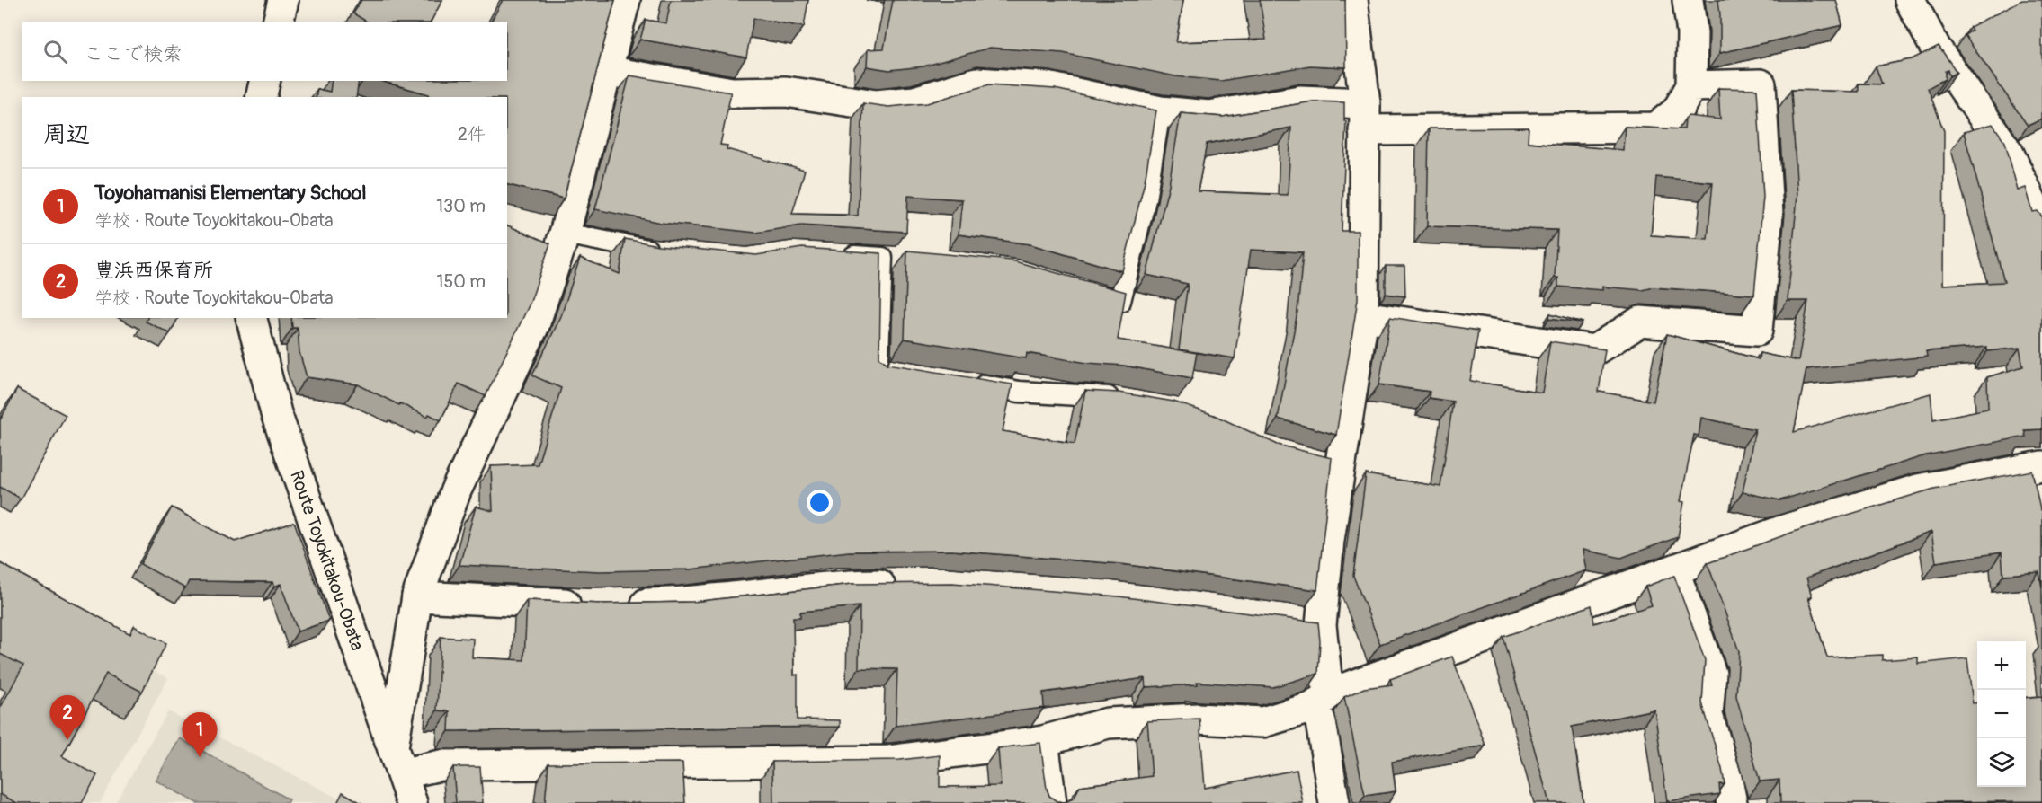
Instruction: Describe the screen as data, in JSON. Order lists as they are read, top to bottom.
{
  "streets": {
    "street": ["Route Toyokitakou-Obata"]
  },
  "page": {
    "search": "ここで検索",
    "heading": ["周辺", "2件"],
    "list": [
      {
        "mark": "1",
        "name": "Toyohamanisi Elementary School",
        "note": "学校 · Route Toyokitakou-Obata",
        "value": "130 m"
      },
      {
        "mark": "2",
        "name": "豊浜西保育所",
        "note": "学校 · Route Toyokitakou-Obata",
        "value": "150 m"
      }
    ],
    "map_buttons": ["+", "−"],
    "pins": ["2", "1"]
  }
}
